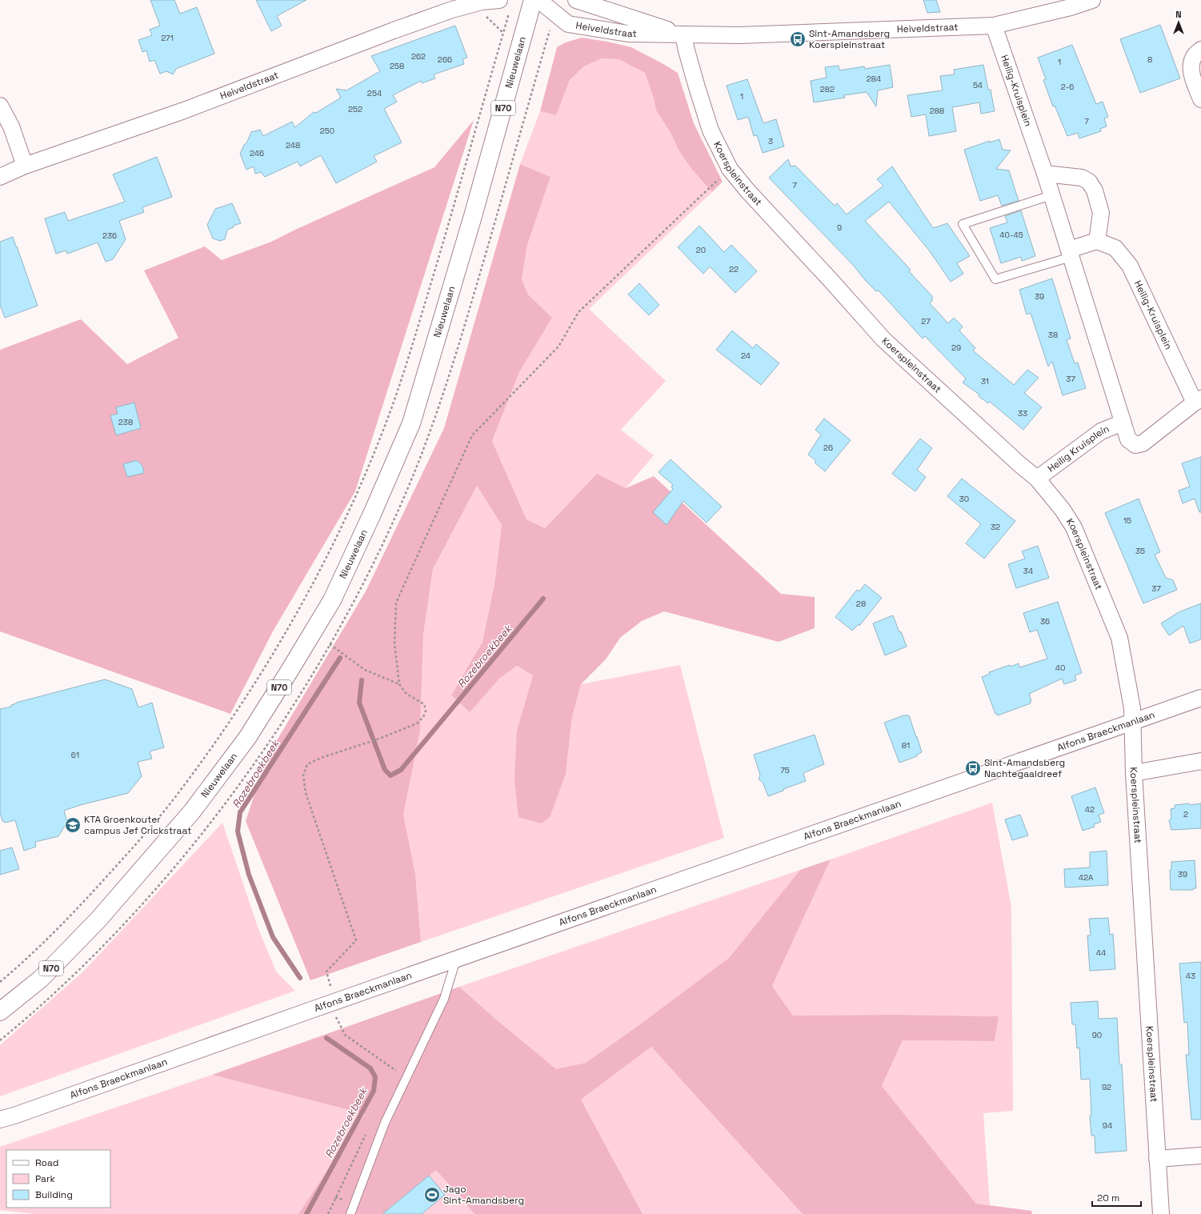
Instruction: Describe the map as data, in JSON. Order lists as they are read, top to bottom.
{
  "streets": {
    "main road": ["Nieuwelaan", "N70"],
    "street": [
      "Heiveldstraat",
      "Heilig-Kruisplein",
      "Koerspleinstraat",
      "Heilig Kruisplein",
      "Alfons Braeckmanlaan"
    ]
  },
  "crossings": [
    ["Heiveldstraat", "Heilig-Kruisplein"],
    ["Heiveldstraat", "Koerspleinstraat"],
    ["Heilig-Kruisplein", "Heilig Kruisplein"],
    ["Koerspleinstraat", "Heilig Kruisplein"],
    ["Koerspleinstraat", "Alfons Braeckmanlaan"]
  ],
  "water": ["Rozebroekbeek"],
  "places": {
    "bus stop": ["Sint-Amandsberg Koerspleinstraat", "Sint-Amandsberg Nachtegaaldreef"],
    "school or university": ["KTA Groenkouter campus Jef Crickstraat"],
    "sports": ["Jago Sint-Amandsberg"]
  },
  "house_numbers": [
    "271",
    "262",
    "266",
    "8",
    "1",
    "258",
    "284",
    "54",
    "2-6",
    "282",
    "254",
    "1",
    "252",
    "288",
    "7",
    "250",
    "3",
    "248",
    "246",
    "7",
    "9",
    "40-45",
    "236",
    "20",
    "22",
    "39",
    "27",
    "38",
    "29",
    "24",
    "37",
    "31",
    "33",
    "238",
    "26",
    "30",
    "15",
    "32",
    "35",
    "34",
    "37",
    "28",
    "36",
    "40",
    "81",
    "61",
    "75",
    "42",
    "2",
    "39",
    "42A",
    "44",
    "43",
    "90",
    "92",
    "94"
  ],
  "legend": ["Road", "Park", "Building"],
  "scale_bar": "20 m",
  "north": "top"
}
